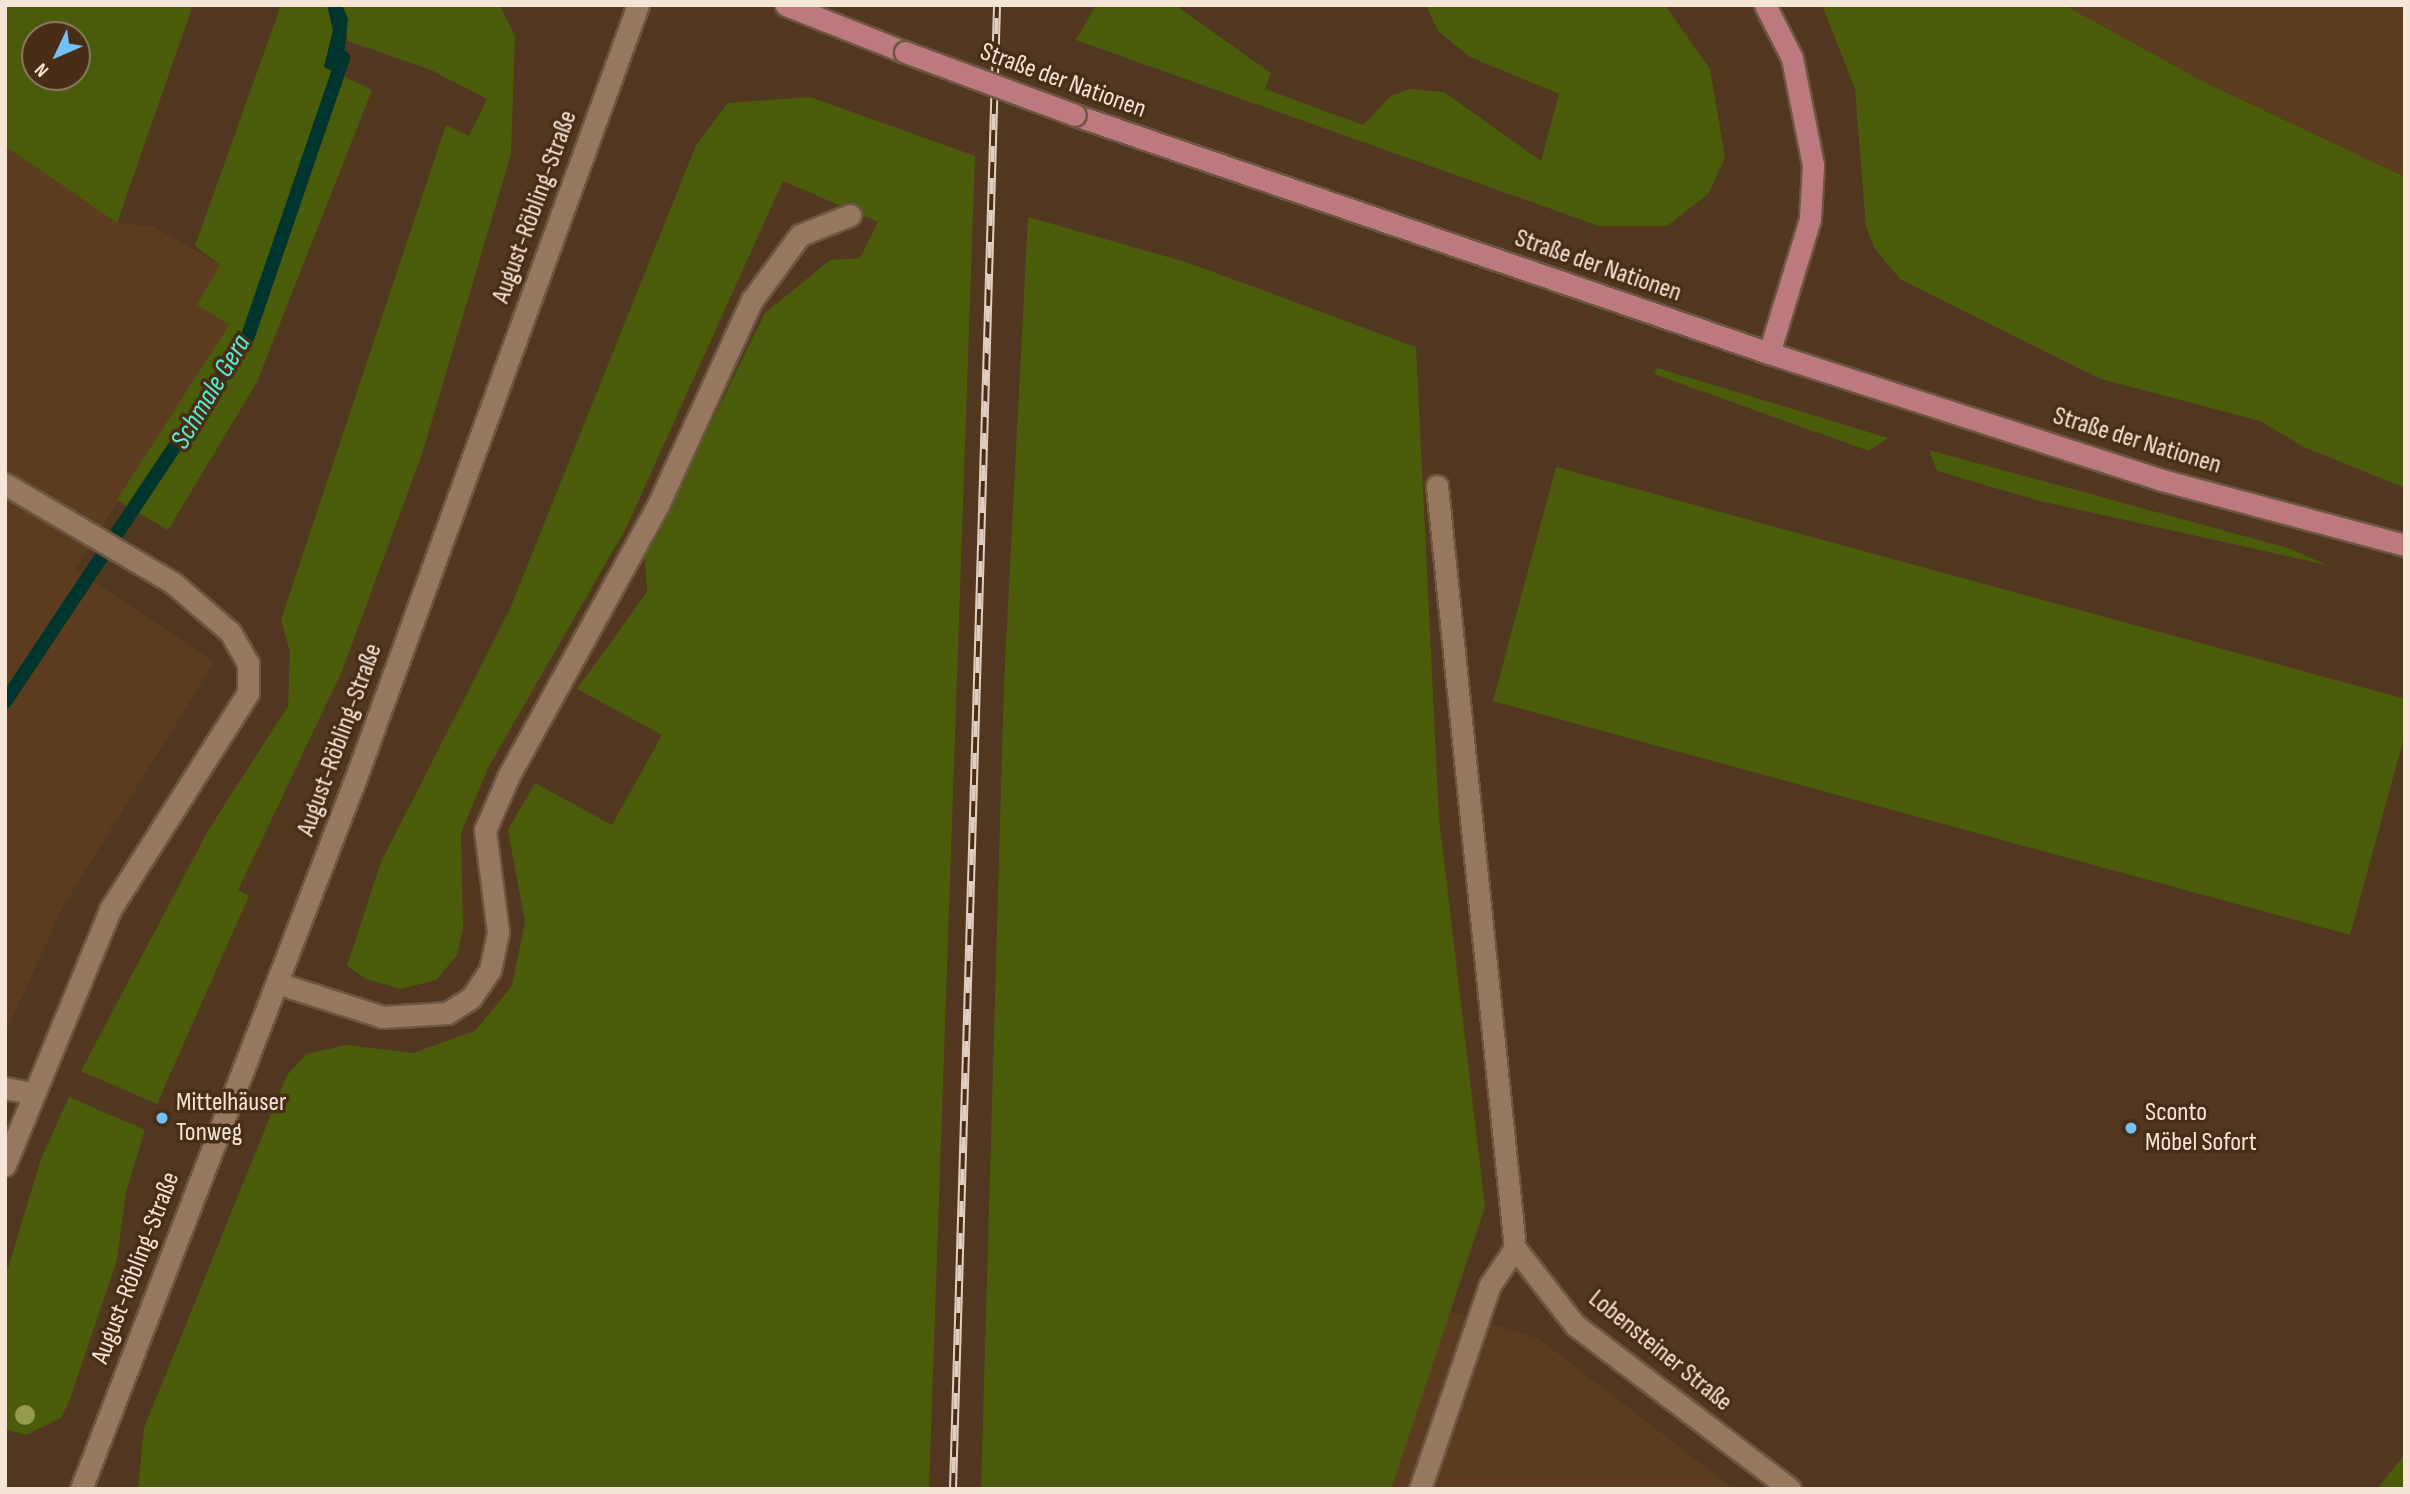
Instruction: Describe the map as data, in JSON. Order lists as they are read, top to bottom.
{
  "streets": {
    "main road": ["Straße der Nationen"],
    "street": ["August-Röbling-Straße", "Lobensteiner Straße"]
  },
  "water": ["Schmale Gera"],
  "places": ["Mittelhäuser Tonweg", "Sconto Möbel Sofort"],
  "north": "bottom left"
}
